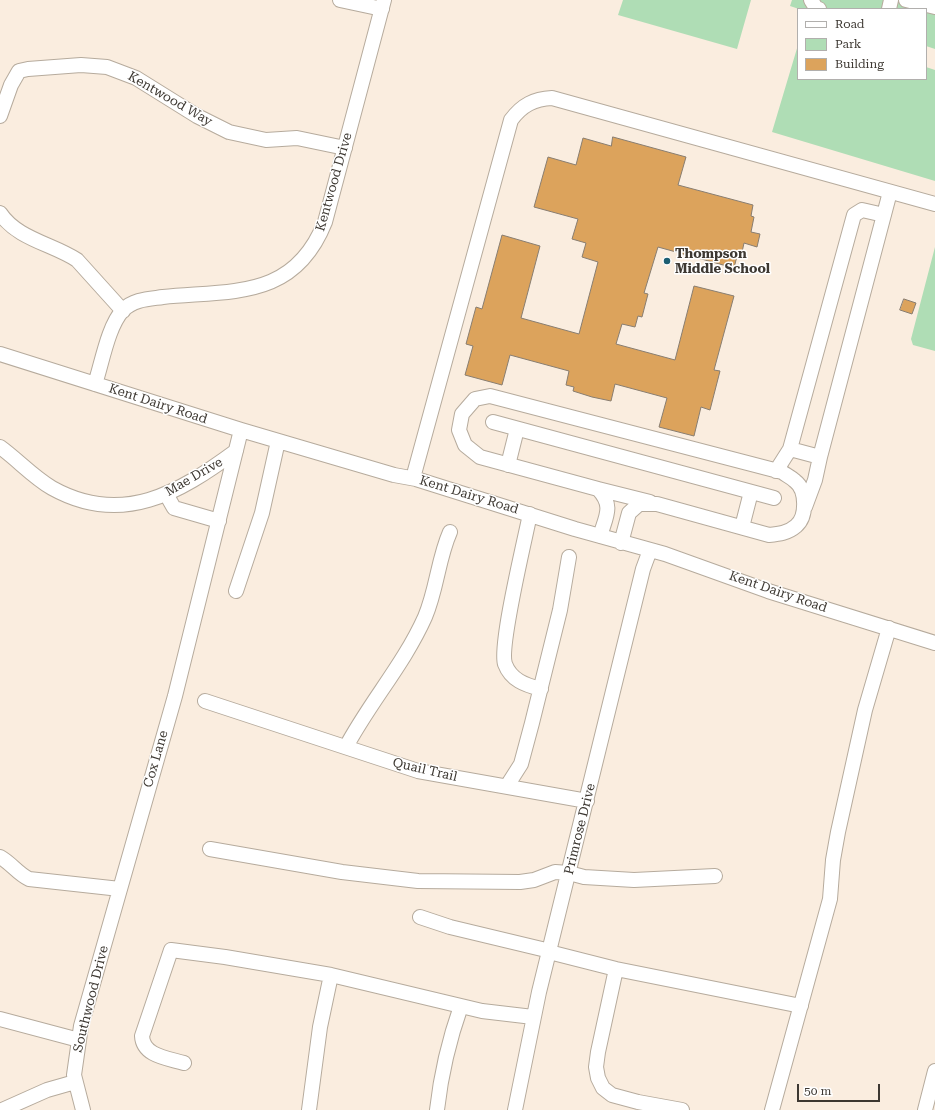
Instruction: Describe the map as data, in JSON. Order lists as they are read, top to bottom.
{
  "streets": {
    "street": [
      "Kentwood Way",
      "Kentwood Drive",
      "Kent Dairy Road",
      "Mae Drive",
      "Cox Lane",
      "Quail Trail",
      "Primrose Drive",
      "Southwood Drive"
    ]
  },
  "crossings": [
    ["Kentwood Way", "Kentwood Drive"],
    ["Kentwood Drive", "Kent Dairy Road"],
    ["Kent Dairy Road", "Primrose Drive"],
    ["Mae Drive", "Cox Lane"],
    ["Cox Lane", "Southwood Drive"],
    ["Quail Trail", "Primrose Drive"]
  ],
  "places": ["Thompson Middle School"],
  "legend": ["Road", "Park", "Building"],
  "scale_bar": "50 m"
}
